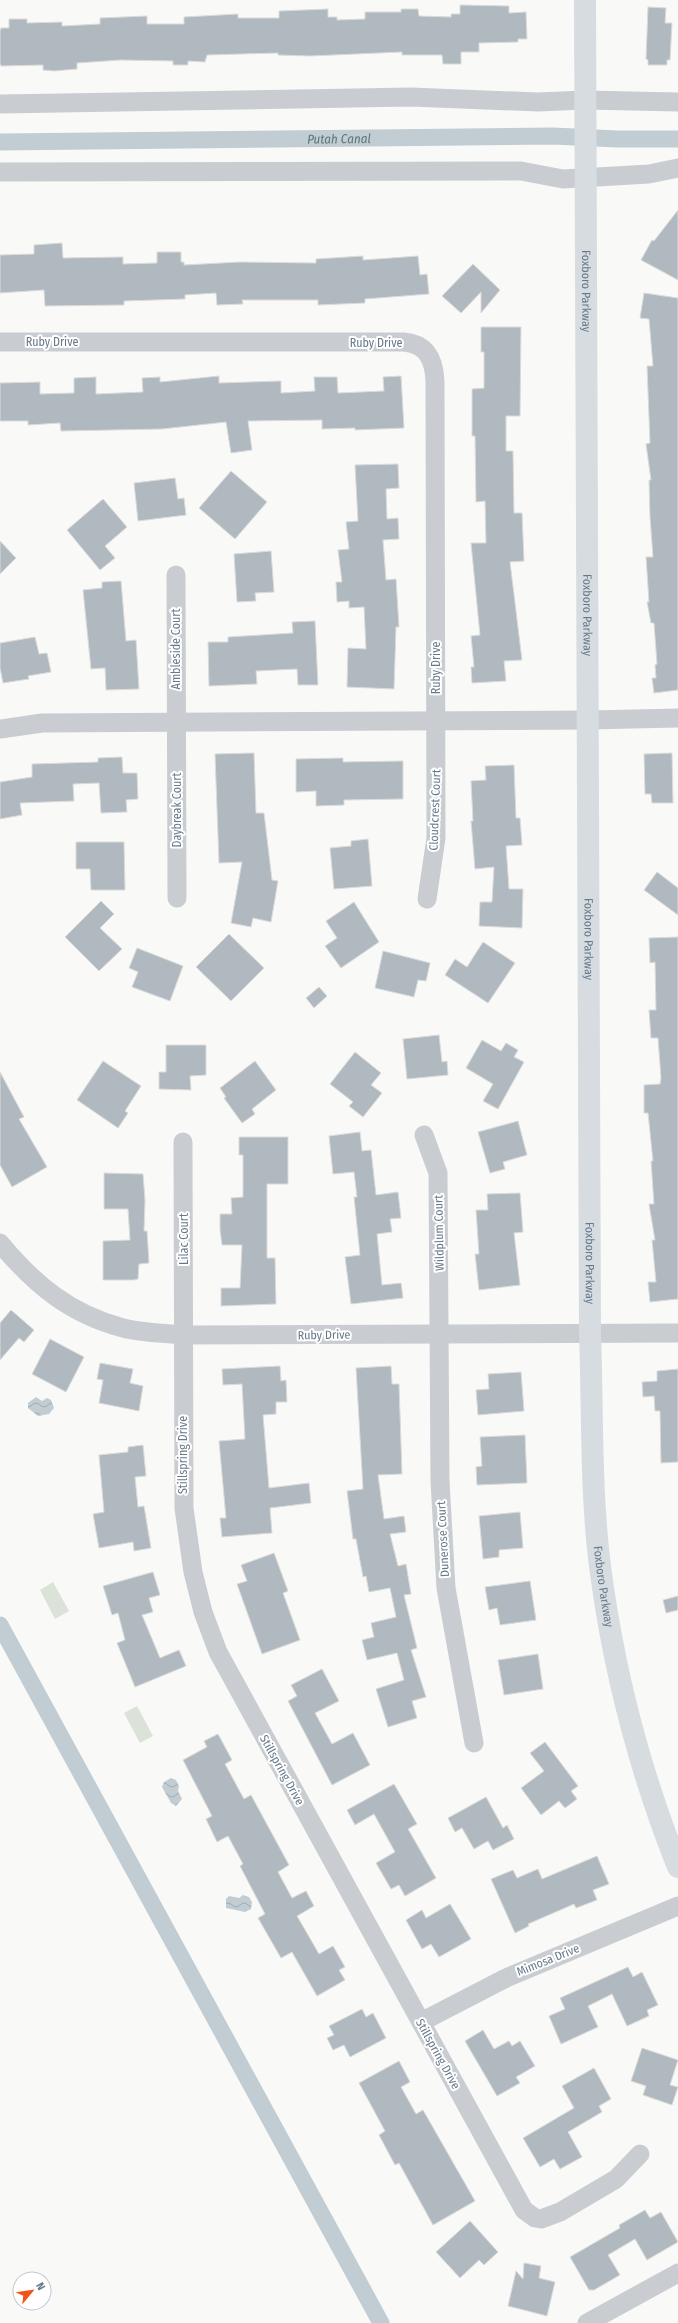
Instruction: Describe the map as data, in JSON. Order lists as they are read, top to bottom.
{
  "streets": {
    "main road": ["Foxboro Parkway"],
    "street": [
      "Ruby Drive",
      "Ambleside Court",
      "Daybreak Court",
      "Cloudcrest Court",
      "Wildplum Court",
      "Lilac Court",
      "Stillspring Drive",
      "Dunerose Court",
      "Mimosa Drive"
    ]
  },
  "crossings": [
    ["Foxboro Parkway", "Ruby Drive"],
    ["Ruby Drive", "Cloudcrest Court"],
    ["Ruby Drive", "Wildplum Court"],
    ["Ruby Drive", "Lilac Court"],
    ["Ruby Drive", "Stillspring Drive"],
    ["Ruby Drive", "Dunerose Court"],
    ["Ambleside Court", "Daybreak Court"],
    ["Wildplum Court", "Dunerose Court"],
    ["Lilac Court", "Stillspring Drive"],
    ["Stillspring Drive", "Mimosa Drive"]
  ],
  "water": ["Putah Canal"],
  "north": "top right"
}
